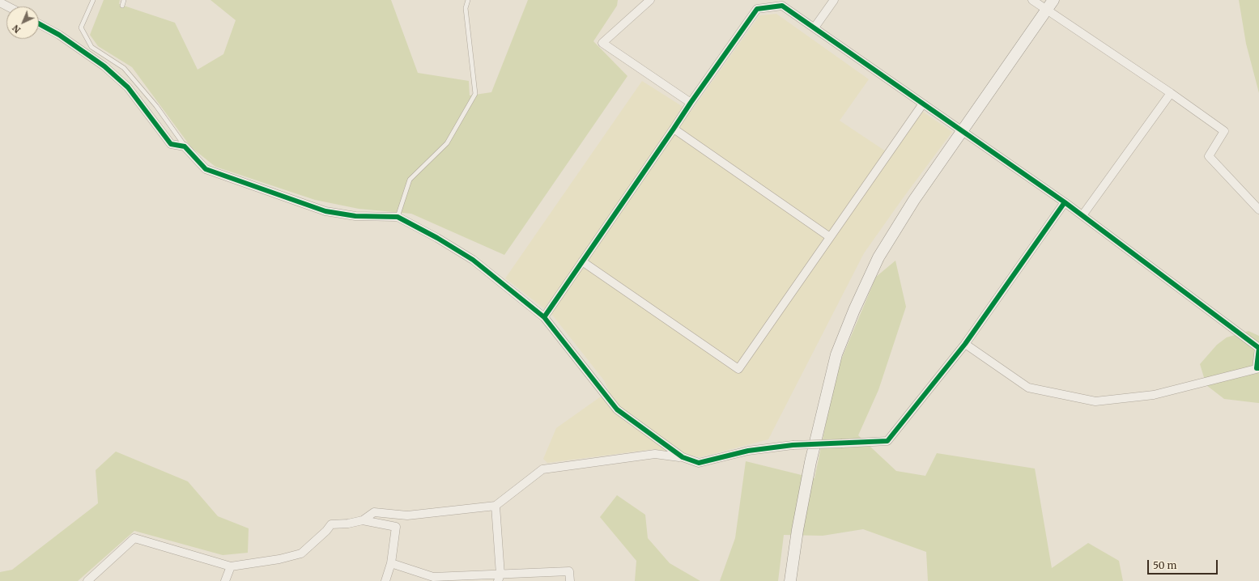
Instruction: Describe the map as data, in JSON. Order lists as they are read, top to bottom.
{
  "scale_bar": "50 m",
  "north": "bottom left"
}
